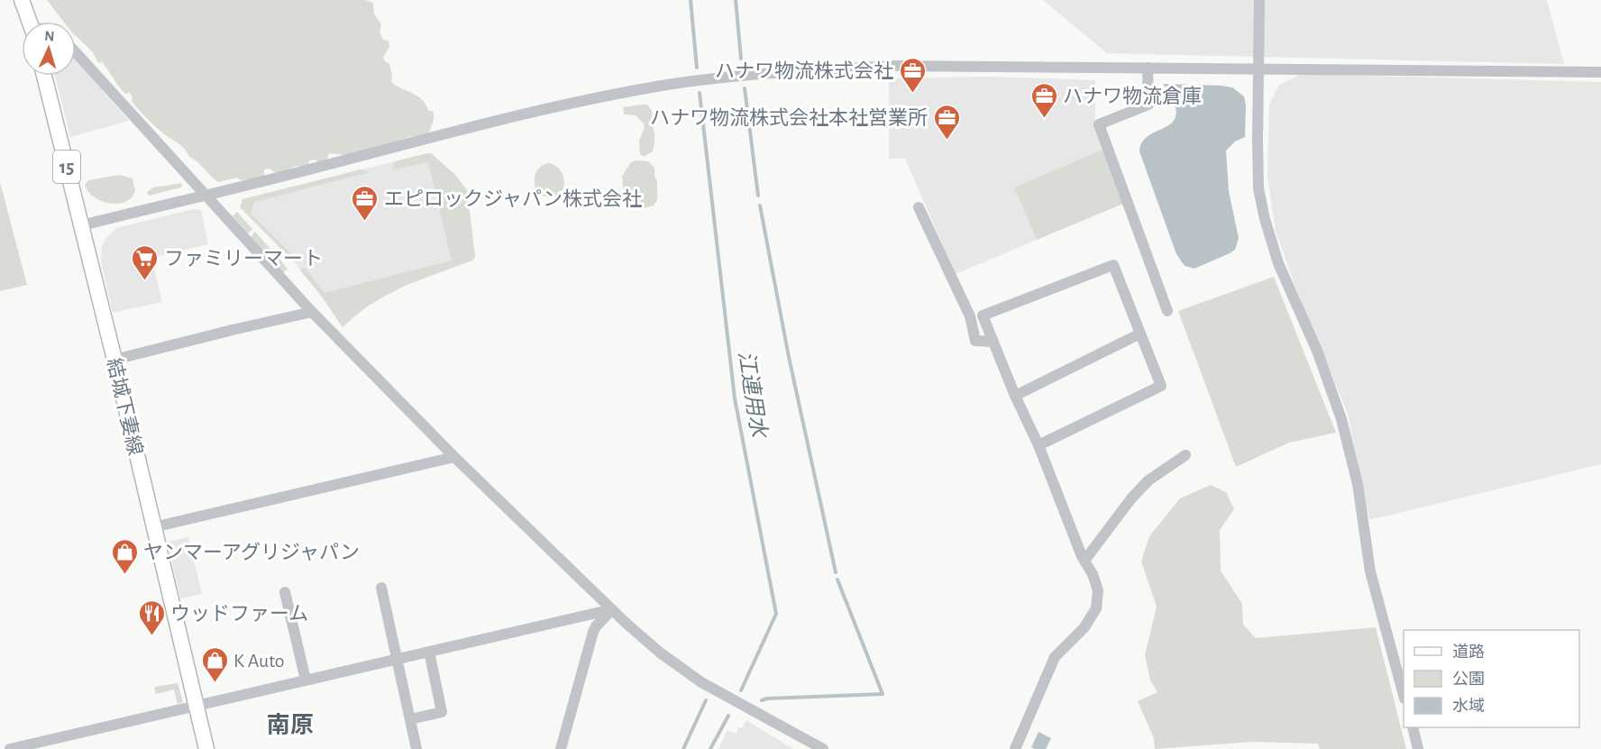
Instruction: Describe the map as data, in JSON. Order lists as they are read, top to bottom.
{
  "streets": {
    "main road": ["15", "結城下妻線"]
  },
  "districts": ["南原"],
  "water": ["江連用水"],
  "places": {
    "office": [
      "ハナワ物流株式会社",
      "ハナワ物流倉庫",
      "ハナワ物流株式会社本社営業所",
      "エピロックジャパン株式会社"
    ],
    "supermarket": ["ファミリーマート"],
    "shop": ["ヤンマーアグリジャパン", "K Auto"],
    "restaurant": ["ウッドファーム"]
  },
  "legend": ["道路", "公園", "水域"],
  "north": "top"
}
